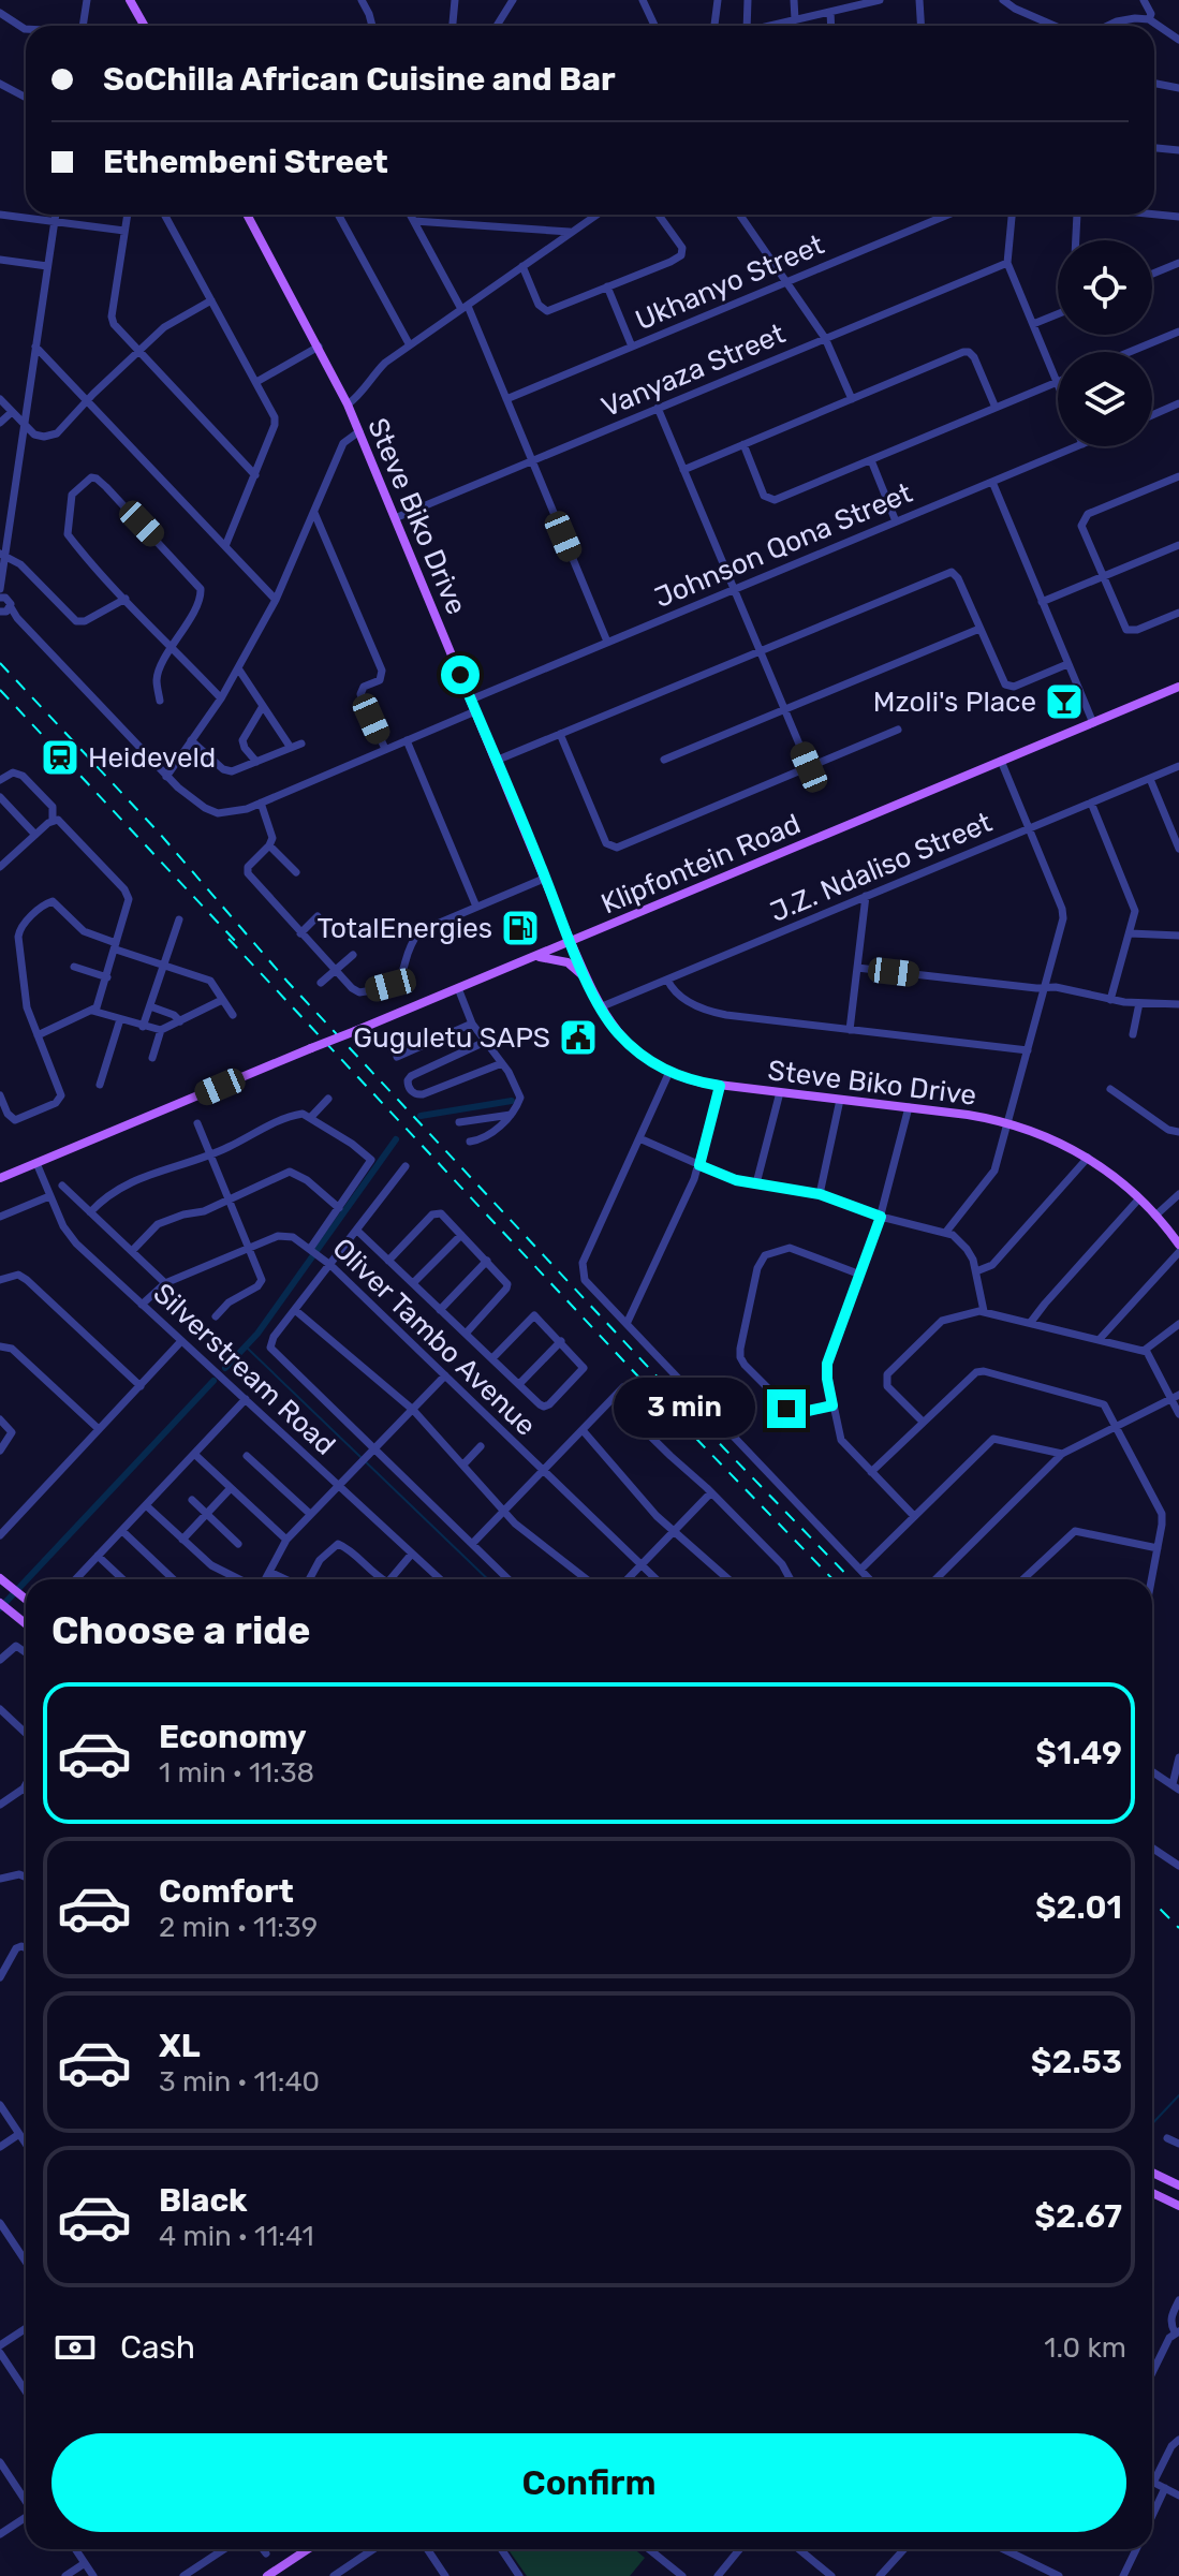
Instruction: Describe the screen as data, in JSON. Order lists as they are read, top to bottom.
{
  "streets": {
    "main road": ["Steve Biko Drive", "Klipfontein Road"],
    "street": [
      "Ukhanyo Street",
      "Vanyaza Street",
      "Johnson Qona Street",
      "J.Z. Ndaliso Street",
      "Oliver Tambo Avenue",
      "Silverstream Road"
    ]
  },
  "crossings": [
    ["Vanyaza Street", "Steve Biko Drive"],
    ["Steve Biko Drive", "Johnson Qona Street"],
    ["Steve Biko Drive", "Klipfontein Road"],
    ["Steve Biko Drive", "J.Z. Ndaliso Street"],
    ["Klipfontein Road", "Silverstream Road"],
    ["Oliver Tambo Avenue", "Silverstream Road"]
  ],
  "places": {
    "bar": ["Mzoli's Place"],
    "station": ["Heideveld"],
    "fuel station": ["TotalEnergies"],
    "public building": ["Guguletu SAPS"]
  },
  "page": {
    "banner": ["SoChilla African Cuisine and Bar", "Ethembeni Street"],
    "bubble": "3 min",
    "heading": "Choose a ride",
    "list": [
      {
        "name": "Economy",
        "note": "1 min · 11:38",
        "value": "$1.49"
      },
      {
        "name": "Comfort",
        "note": "2 min · 11:39",
        "value": "$2.01"
      },
      {
        "name": "XL",
        "note": "3 min · 11:40",
        "value": "$2.53"
      },
      {
        "name": "Black",
        "note": "4 min · 11:41",
        "value": "$2.67"
      }
    ],
    "pay": ["Cash", "1.0 km"],
    "buttons": "Confirm"
  }
}
